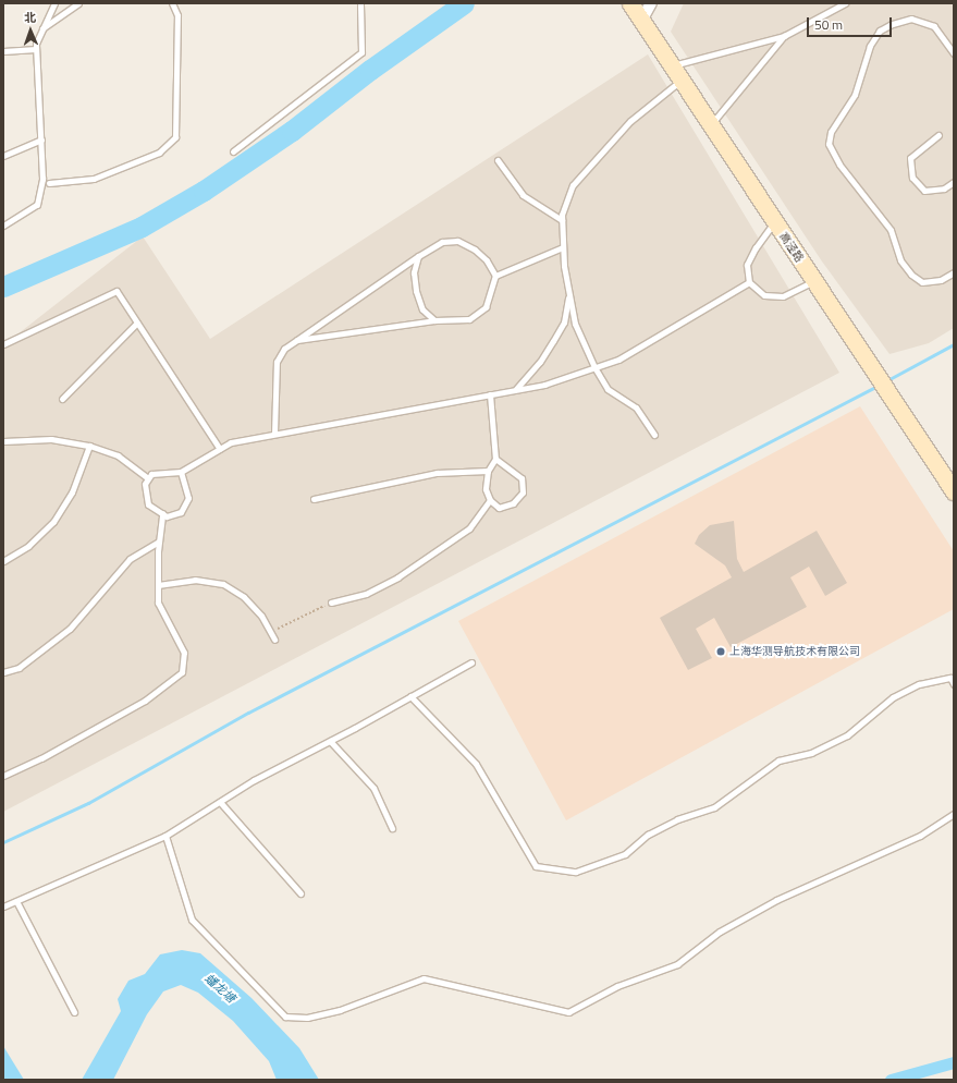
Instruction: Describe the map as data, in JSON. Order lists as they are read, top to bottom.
{
  "streets": {
    "main road": ["高泾路"]
  },
  "water": ["蟠龙塘"],
  "places": ["上海华测导航技术有限公司"],
  "scale_bar": "50 m",
  "north": "top"
}
